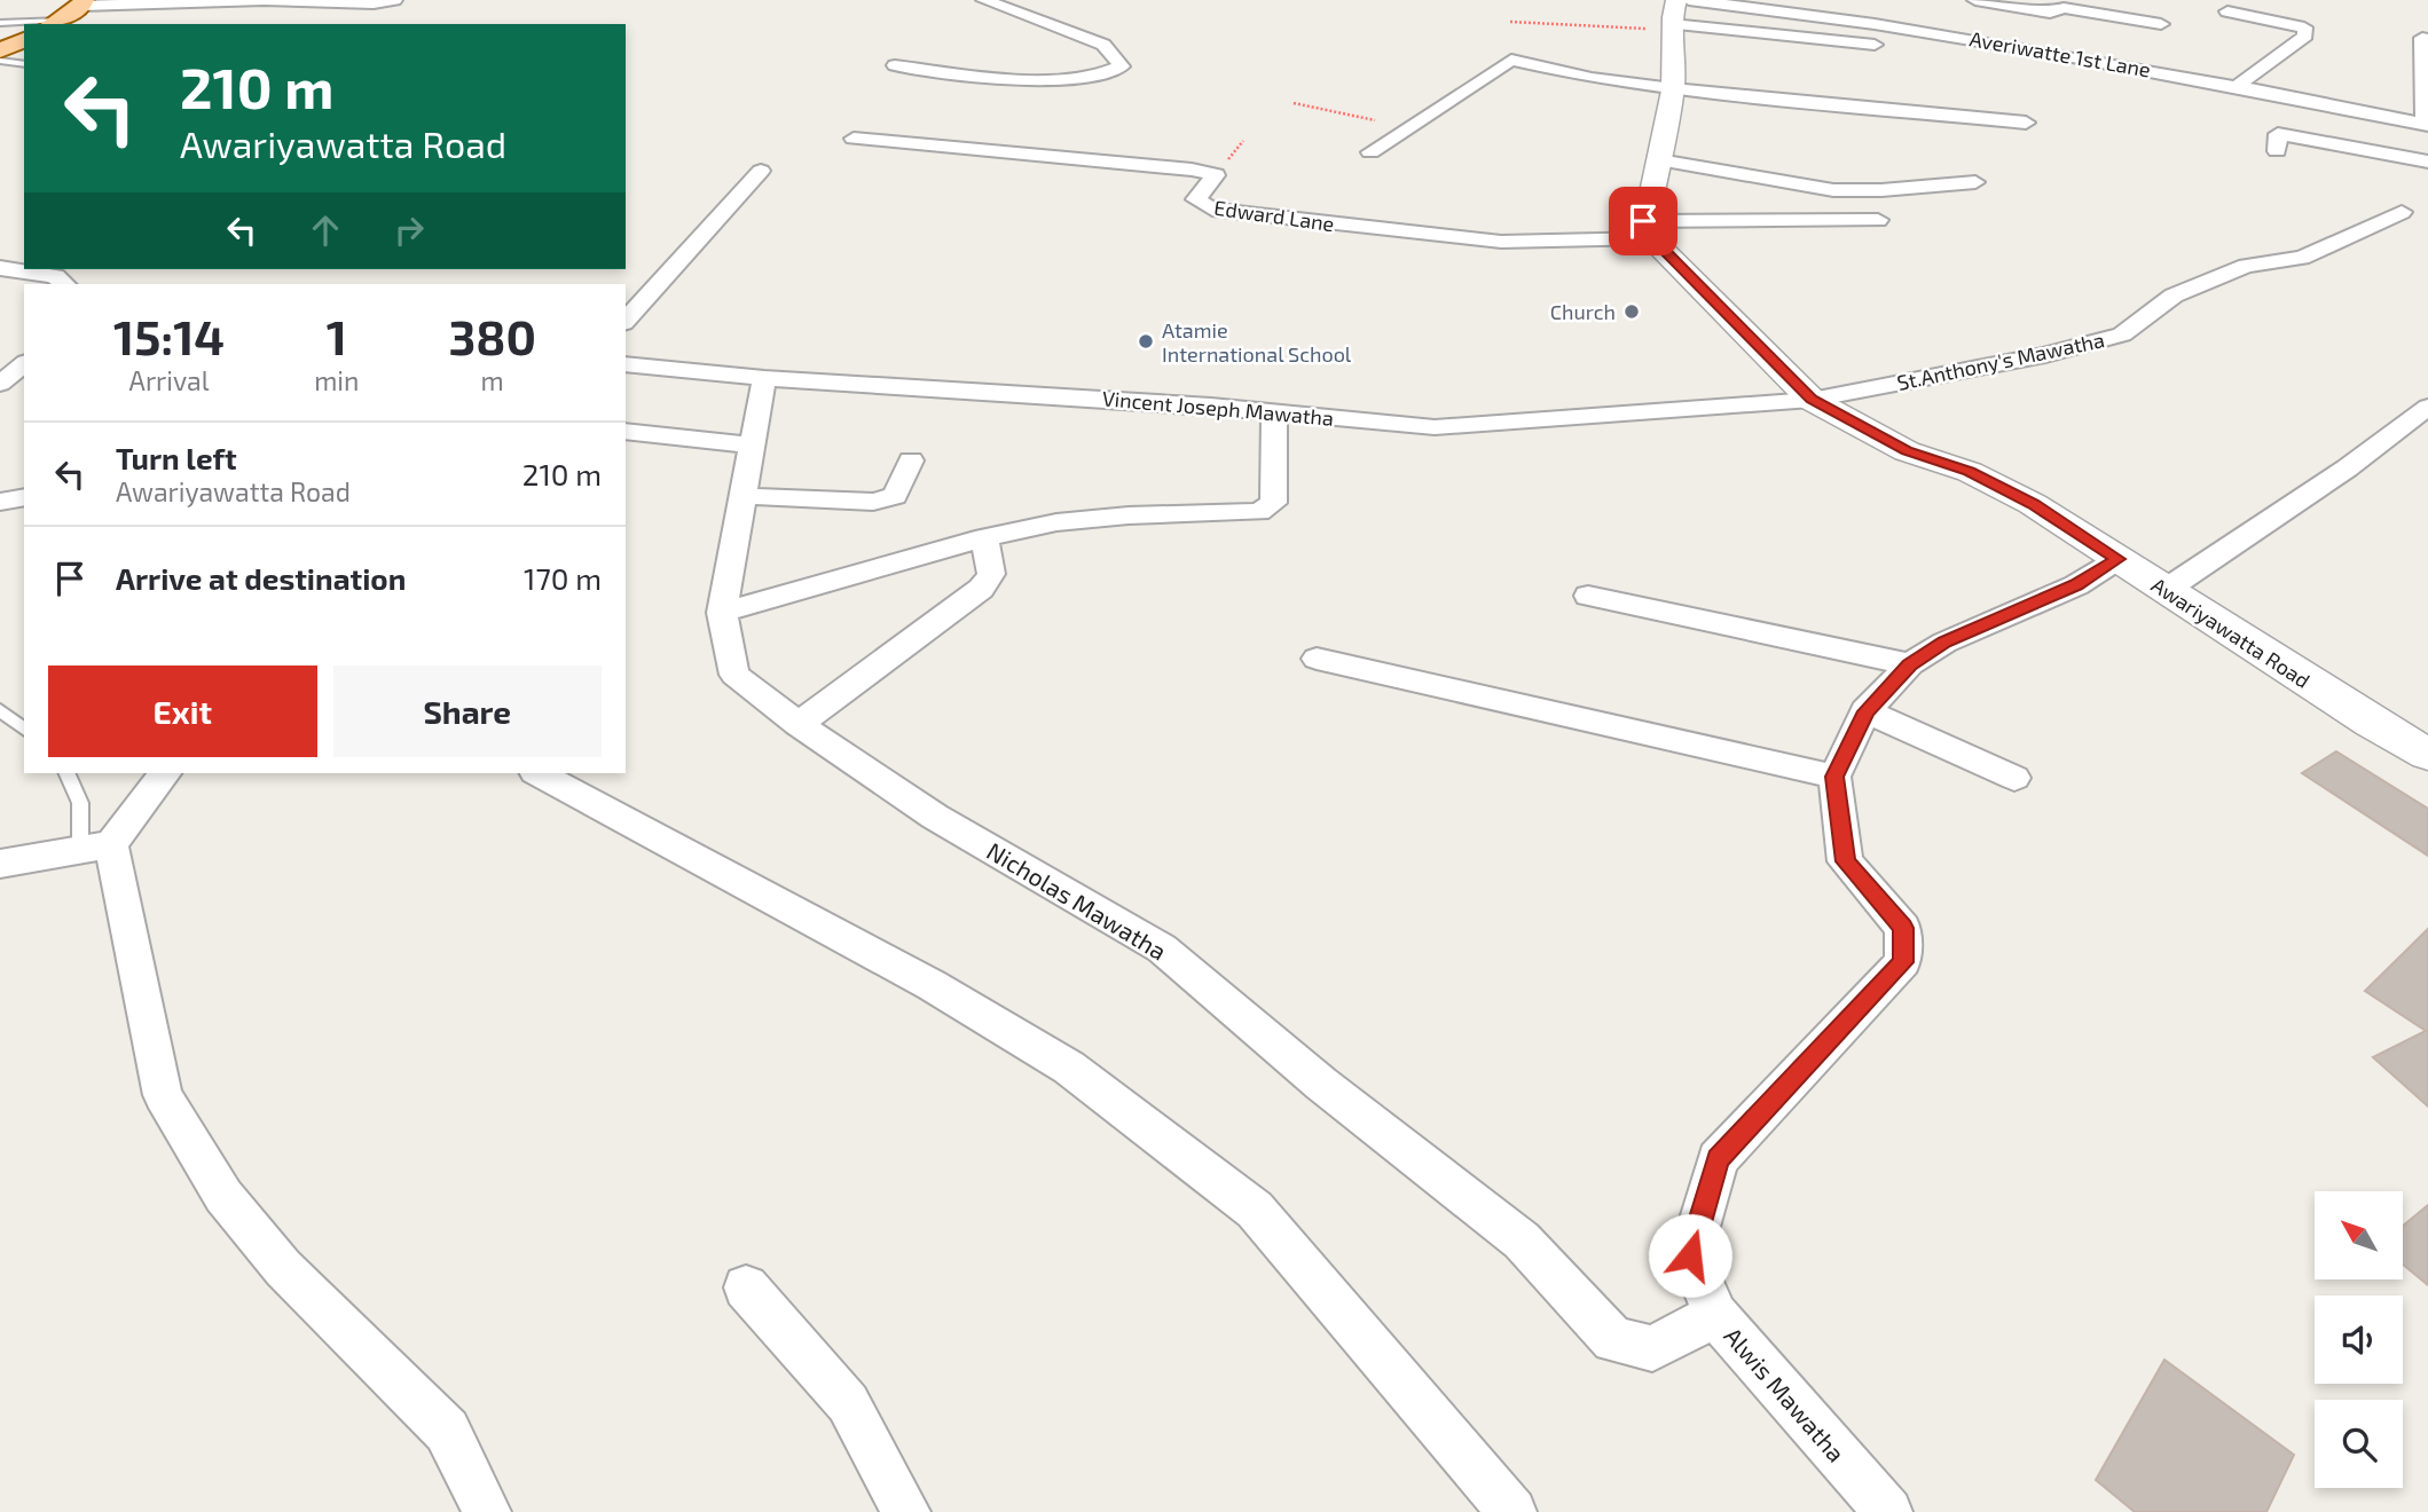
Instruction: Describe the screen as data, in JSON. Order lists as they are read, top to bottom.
{
  "streets": {
    "street": [
      "Averiwatte 1st Lane",
      "Edward Lane",
      "St.Anthony's Mawatha",
      "Vincent Joseph Mawatha",
      "Awariyawatta Road",
      "Nicholas Mawatha",
      "Alwis Mawatha"
    ]
  },
  "crossings": [
    ["Edward Lane", "Awariyawatta Road"],
    ["St.Anthony's Mawatha", "Vincent Joseph Mawatha"],
    ["St.Anthony's Mawatha", "Awariyawatta Road"],
    ["Vincent Joseph Mawatha", "Awariyawatta Road"],
    ["Vincent Joseph Mawatha", "Nicholas Mawatha"],
    ["Nicholas Mawatha", "Alwis Mawatha"]
  ],
  "places": ["Church", "Atamie International School"],
  "north": "top left",
  "page": {
    "turn": ["210 m", "Awariyawatta Road"],
    "eta": [
      "15:14",
      "Arrival",
      "1",
      "min",
      "380",
      "m"
    ],
    "list": [
      {
        "name": "Turn left",
        "note": "Awariyawatta Road",
        "value": "210 m"
      },
      {
        "name": "Arrive at destination",
        "value": "170 m"
      }
    ],
    "buttons": ["Exit", "Share"]
  }
}
